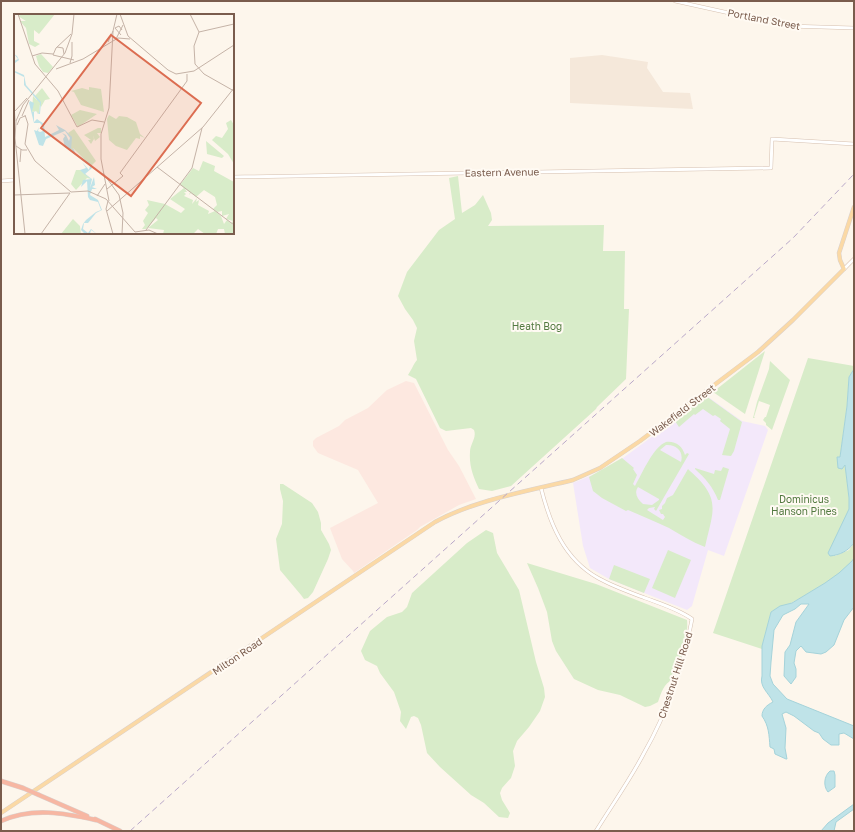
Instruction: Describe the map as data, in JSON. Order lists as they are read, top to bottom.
{
  "streets": {
    "main road": ["Wakefield Street", "Milton Road"],
    "street": ["Portland Street", "Eastern Avenue", "Chestnut Hill Road"]
  },
  "crossings": [
    ["Wakefield Street", "Milton Road"],
    ["Wakefield Street", "Chestnut Hill Road"]
  ],
  "parks": ["Heath Bog", "Dominicus Hanson Pines"]
}
